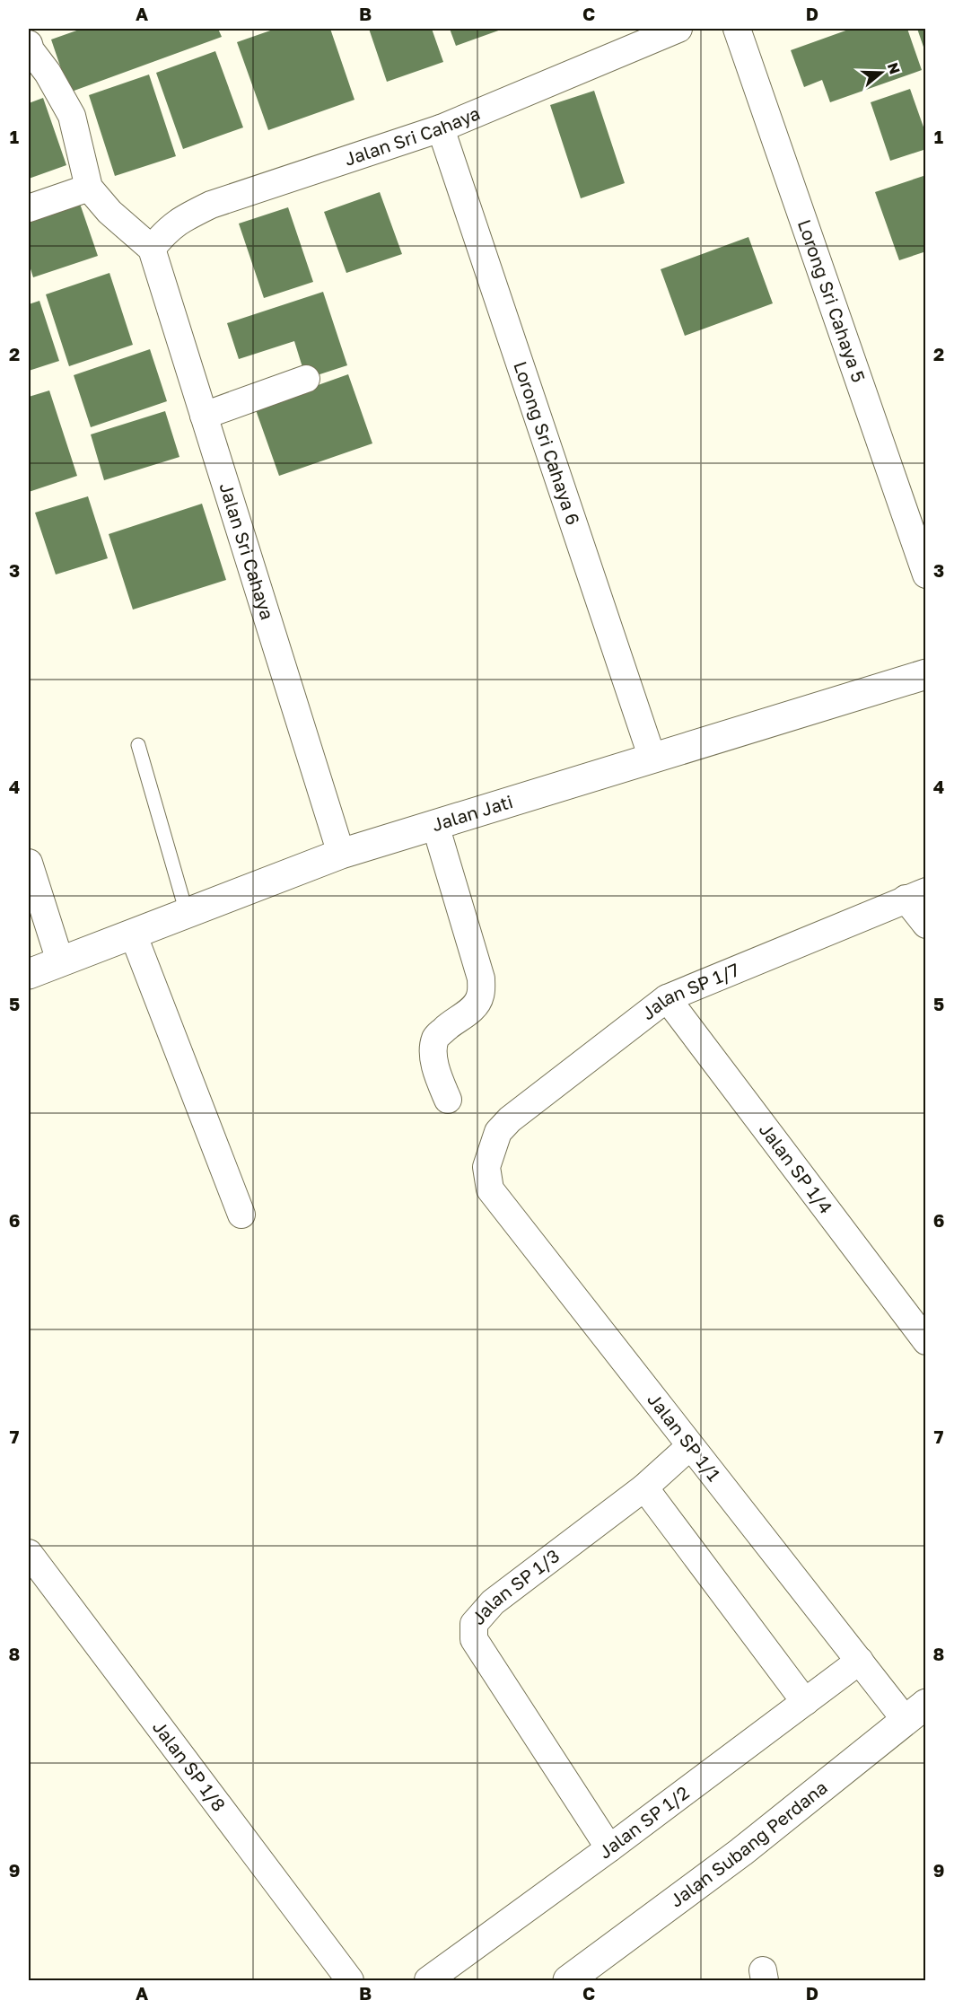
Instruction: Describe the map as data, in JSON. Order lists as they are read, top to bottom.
{
  "streets": {
    "street": [
      "Jalan Sri Cahaya",
      "Lorong Sri Cahaya 5",
      "Lorong Sri Cahaya 6",
      "Jalan Jati",
      "Jalan SP 1/7",
      "Jalan SP 1/4",
      "Jalan SP 1/1",
      "Jalan SP 1/3",
      "Jalan SP 1/8",
      "Jalan SP 1/2",
      "Jalan Subang Perdana"
    ]
  },
  "crossings": [
    ["Jalan Sri Cahaya", "Lorong Sri Cahaya 6"],
    ["Jalan Sri Cahaya", "Jalan Jati"],
    ["Lorong Sri Cahaya 6", "Jalan Jati"],
    ["Jalan SP 1/7", "Jalan SP 1/4"],
    ["Jalan SP 1/7", "Jalan SP 1/1"],
    ["Jalan SP 1/1", "Jalan SP 1/3"],
    ["Jalan SP 1/1", "Jalan SP 1/2"],
    ["Jalan SP 1/1", "Jalan Subang Perdana"],
    ["Jalan SP 1/3", "Jalan SP 1/2"]
  ],
  "north": "right",
  "grid": {
    "columns": [
      "A",
      "B",
      "C",
      "D"
    ],
    "rows": [
      "1",
      "2",
      "3",
      "4",
      "5",
      "6",
      "7",
      "8",
      "9"
    ]
  }
}
